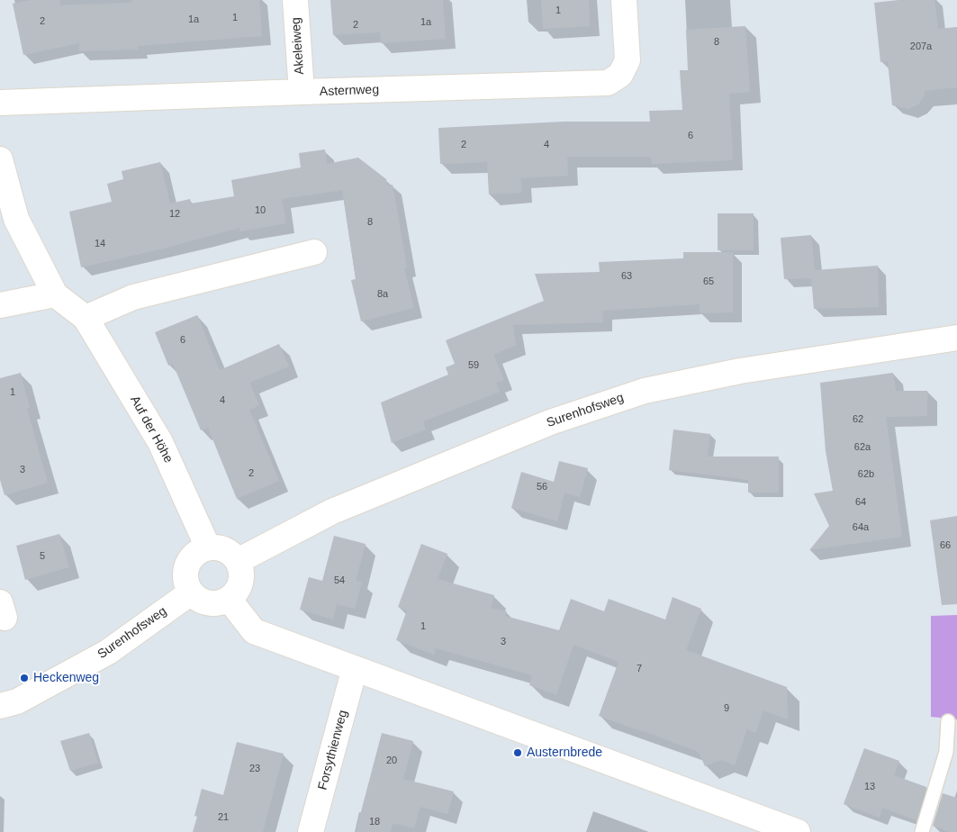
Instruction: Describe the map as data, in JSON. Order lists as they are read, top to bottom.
{
  "streets": {
    "street": [
      "Akeleiweg",
      "Asternweg",
      "Surenhofsweg",
      "Auf der Höhe",
      "Forsythienweg"
    ]
  },
  "crossings": [
    ["Akeleiweg", "Asternweg"],
    ["Surenhofsweg", "Auf der Höhe"]
  ],
  "places": ["Heckenweg", "Austernbrede"],
  "house_numbers": [
    "1",
    "1",
    "1a",
    "2",
    "1a",
    "2",
    "8",
    "207a",
    "6",
    "2",
    "4",
    "10",
    "12",
    "8",
    "14",
    "63",
    "65",
    "8a",
    "6",
    "59",
    "1",
    "4",
    "62",
    "62a",
    "3",
    "2",
    "62b",
    "56",
    "64",
    "64a",
    "66",
    "5",
    "54",
    "1",
    "3",
    "7",
    "9",
    "20",
    "23",
    "13",
    "21",
    "18"
  ]
}
